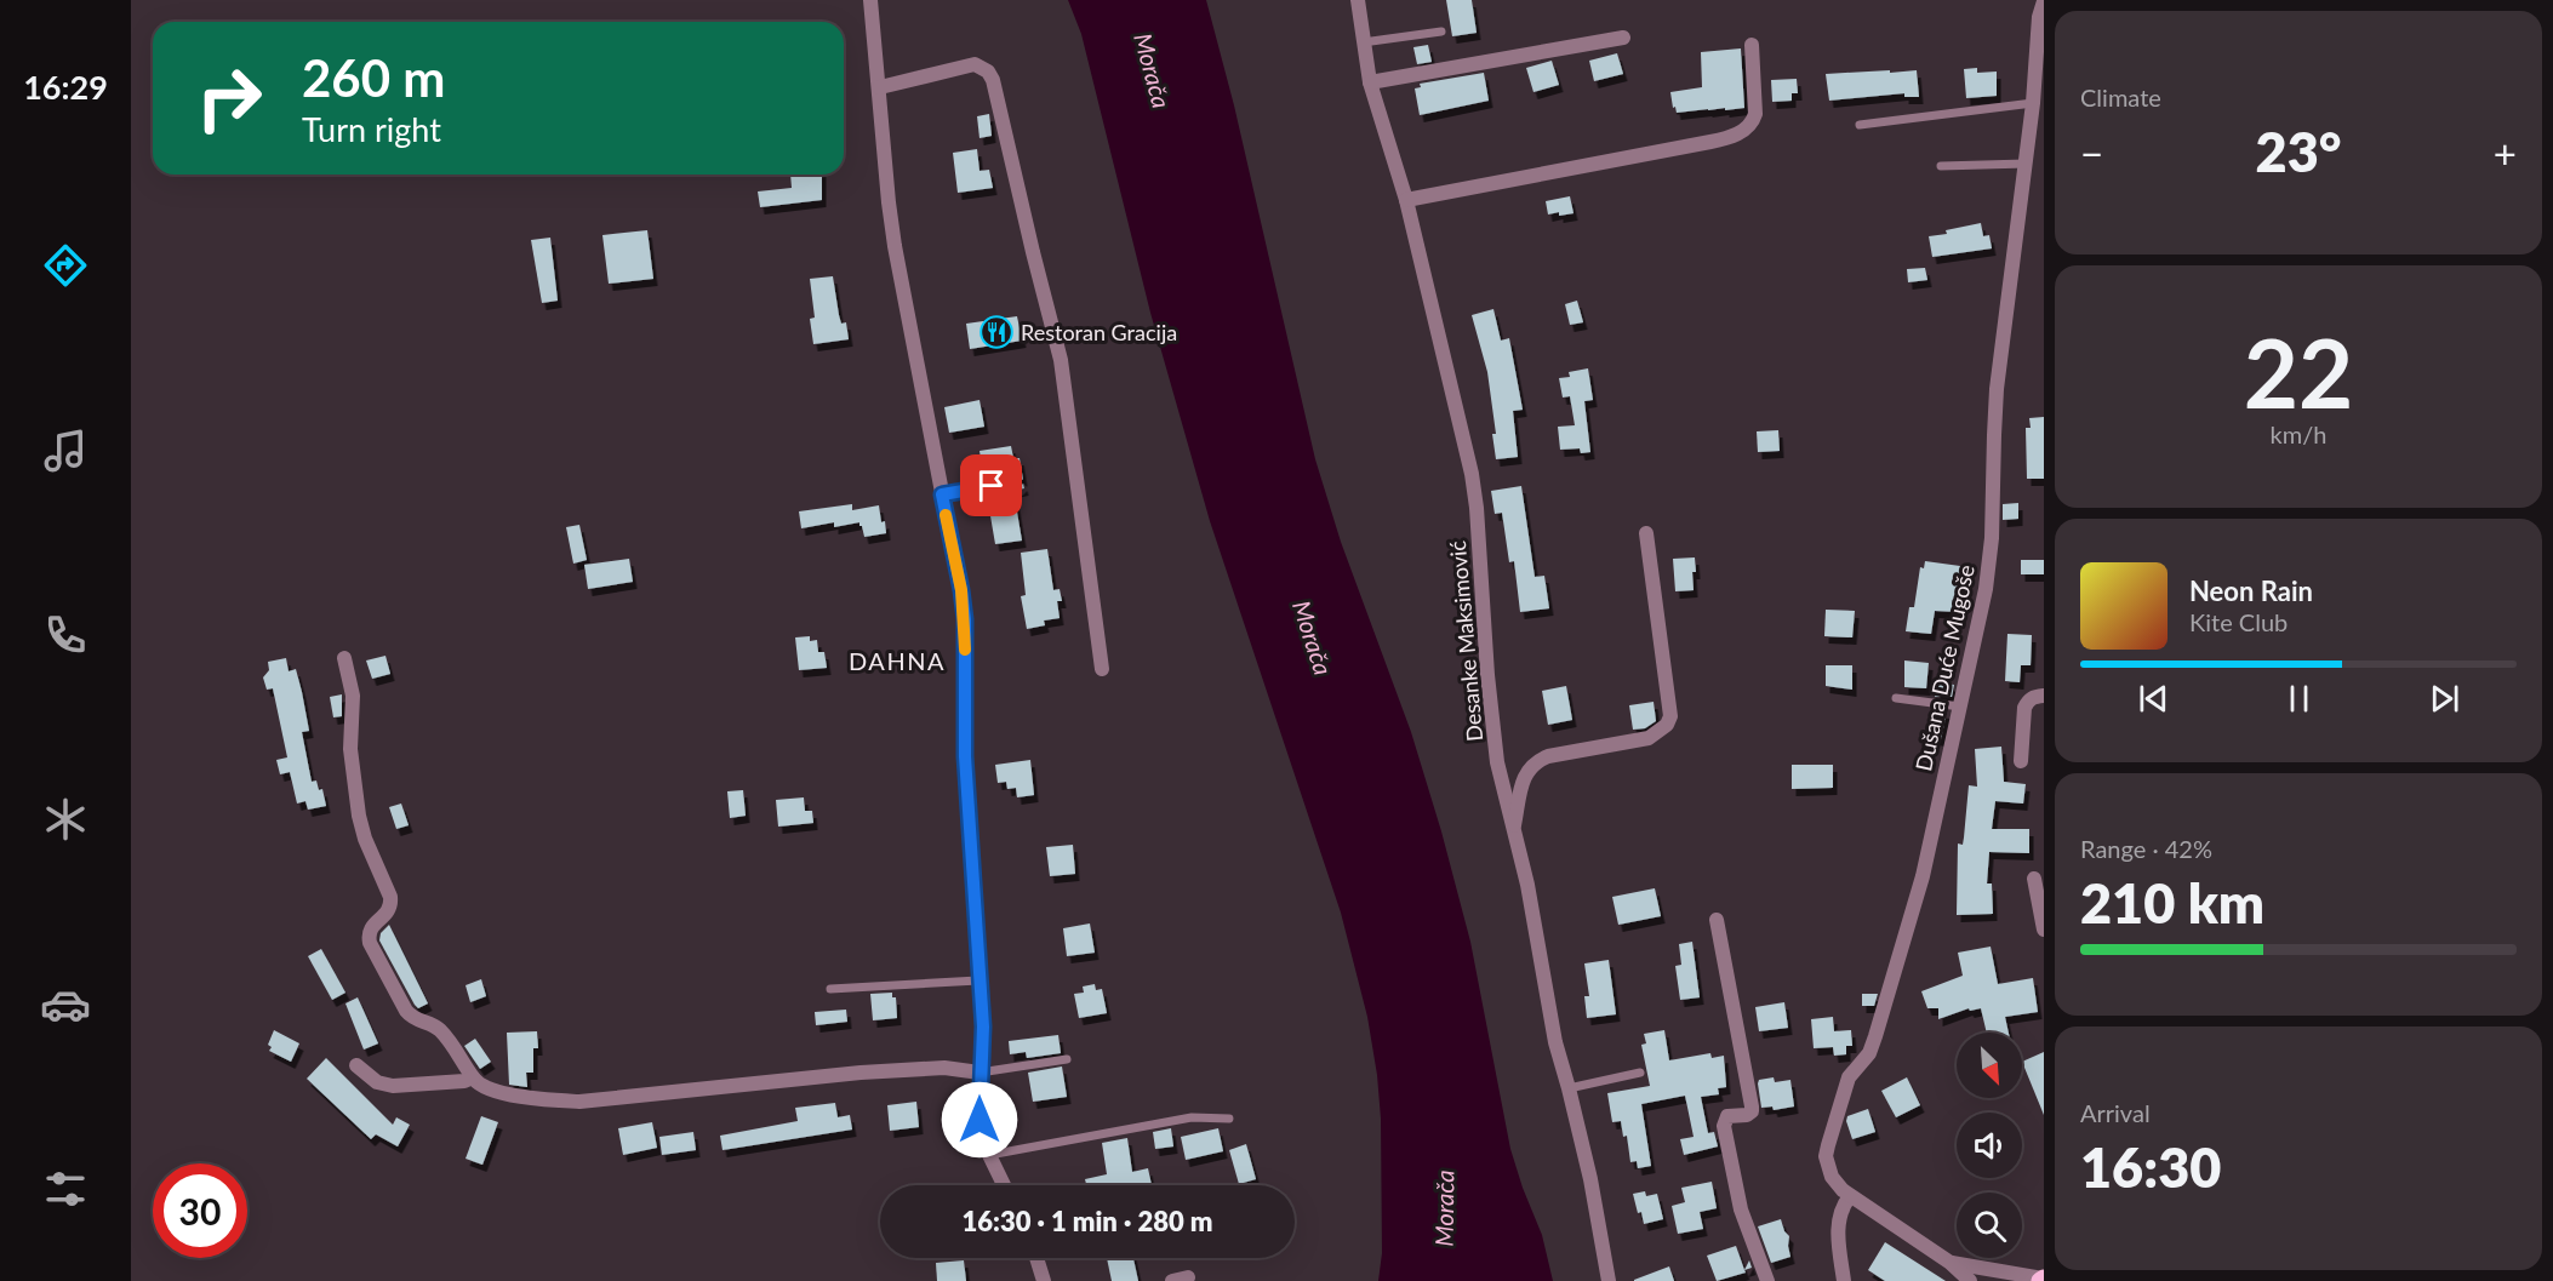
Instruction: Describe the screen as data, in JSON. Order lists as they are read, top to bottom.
{
  "streets": {
    "street": ["Desanke Maksimović", "Dušana Duće Mugoše"]
  },
  "districts": ["DAHNA"],
  "water": ["Morača"],
  "places": {
    "restaurant": ["Restoran Gracija"]
  },
  "north": "bottom right",
  "page": {
    "tabs": "16:29",
    "tile": [
      "Climate",
      ["22", "km/h"],
      ["Range · 42%", "210 km"],
      ["Arrival", "16:30"]
    ],
    "turn": ["260 m", "Turn right"],
    "heat": ["−", "23°", "+"],
    "song": ["Neon Rain", "Kite Club"],
    "limit": "30",
    "trip": "16:30 · 1 min · 280 m"
  }
}
